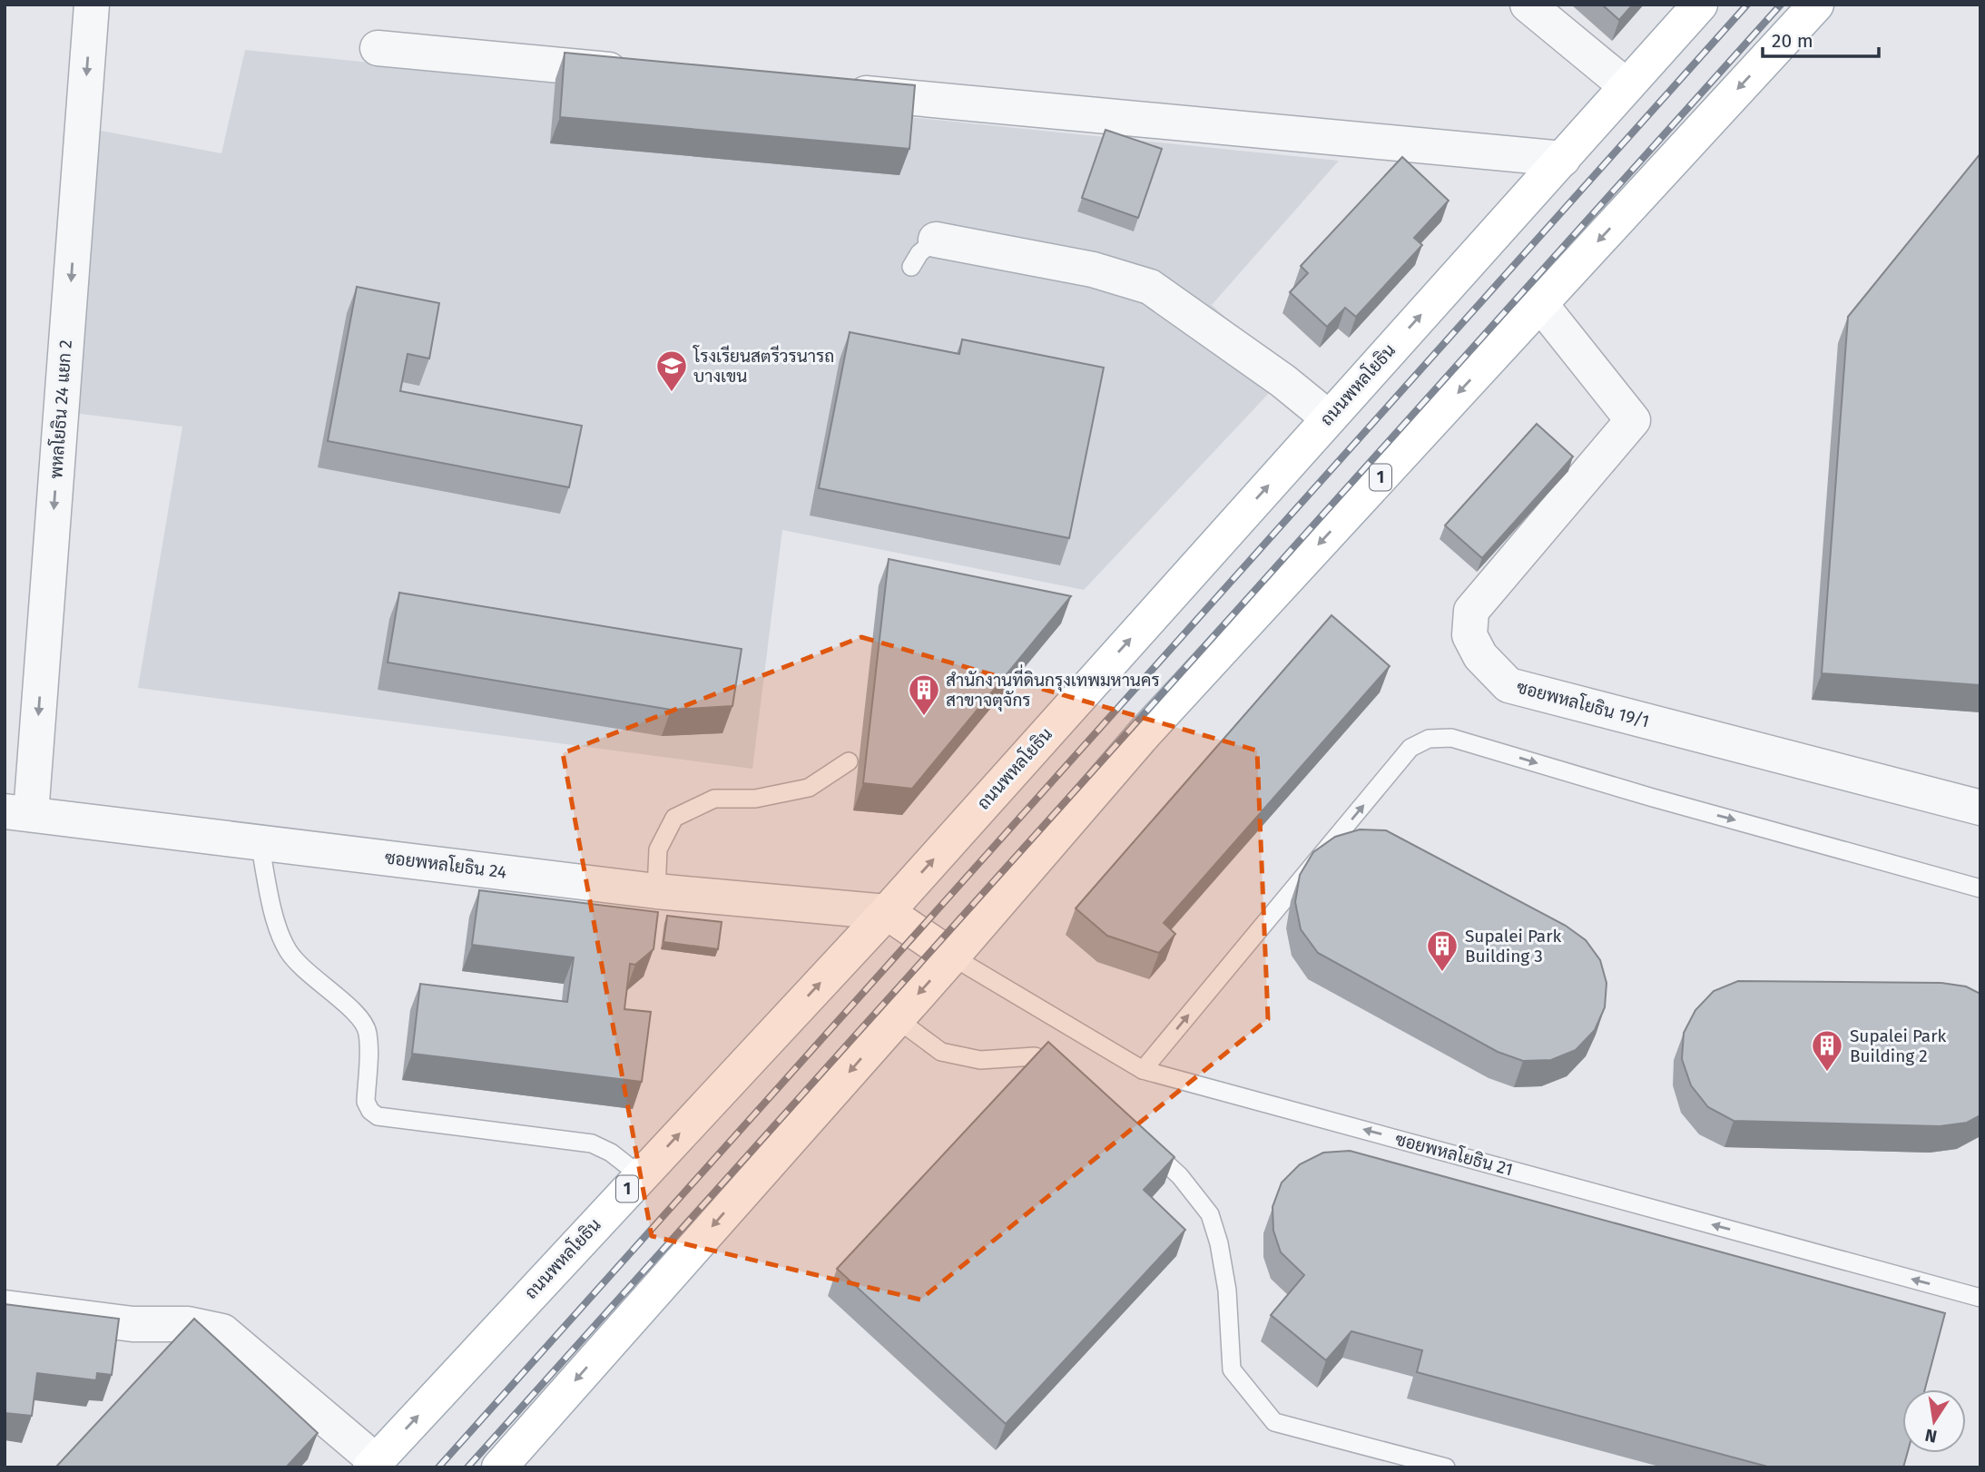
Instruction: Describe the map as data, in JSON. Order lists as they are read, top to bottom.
{
  "streets": {
    "main road": ["ถนนพหลโยธิน", "1"],
    "street": ["พหลโยธิน 24 แยก 2", "ซอยพหลโยธิน 19/1", "ซอยพหลโยธิน 24"],
    "lane": ["ซอยพหลโยธิน 21"]
  },
  "crossings": [
    ["ถนนพหลโยธิน", "ซอยพหลโยธิน 24"],
    ["พหลโยธิน 24 แยก 2", "ซอยพหลโยธิน 24"],
    ["1", "ซอยพหลโยธิน 19/1"],
    ["1", "ซอยพหลโยธิน 21"]
  ],
  "one_way": ["พหลโยธิน 24 แยก 2", "ซอยพหลโยธิน 21"],
  "places": {
    "school or university": ["โรงเรียนสตรีวรนารถ บางเขน"],
    "building": ["สำนักงานที่ดินกรุงเทพมหานคร สาขาจตุจักร", "Supalei Park Building 3", "Supalei Park Building 2"]
  },
  "scale_bar": "20 m",
  "north": "bottom"
}
